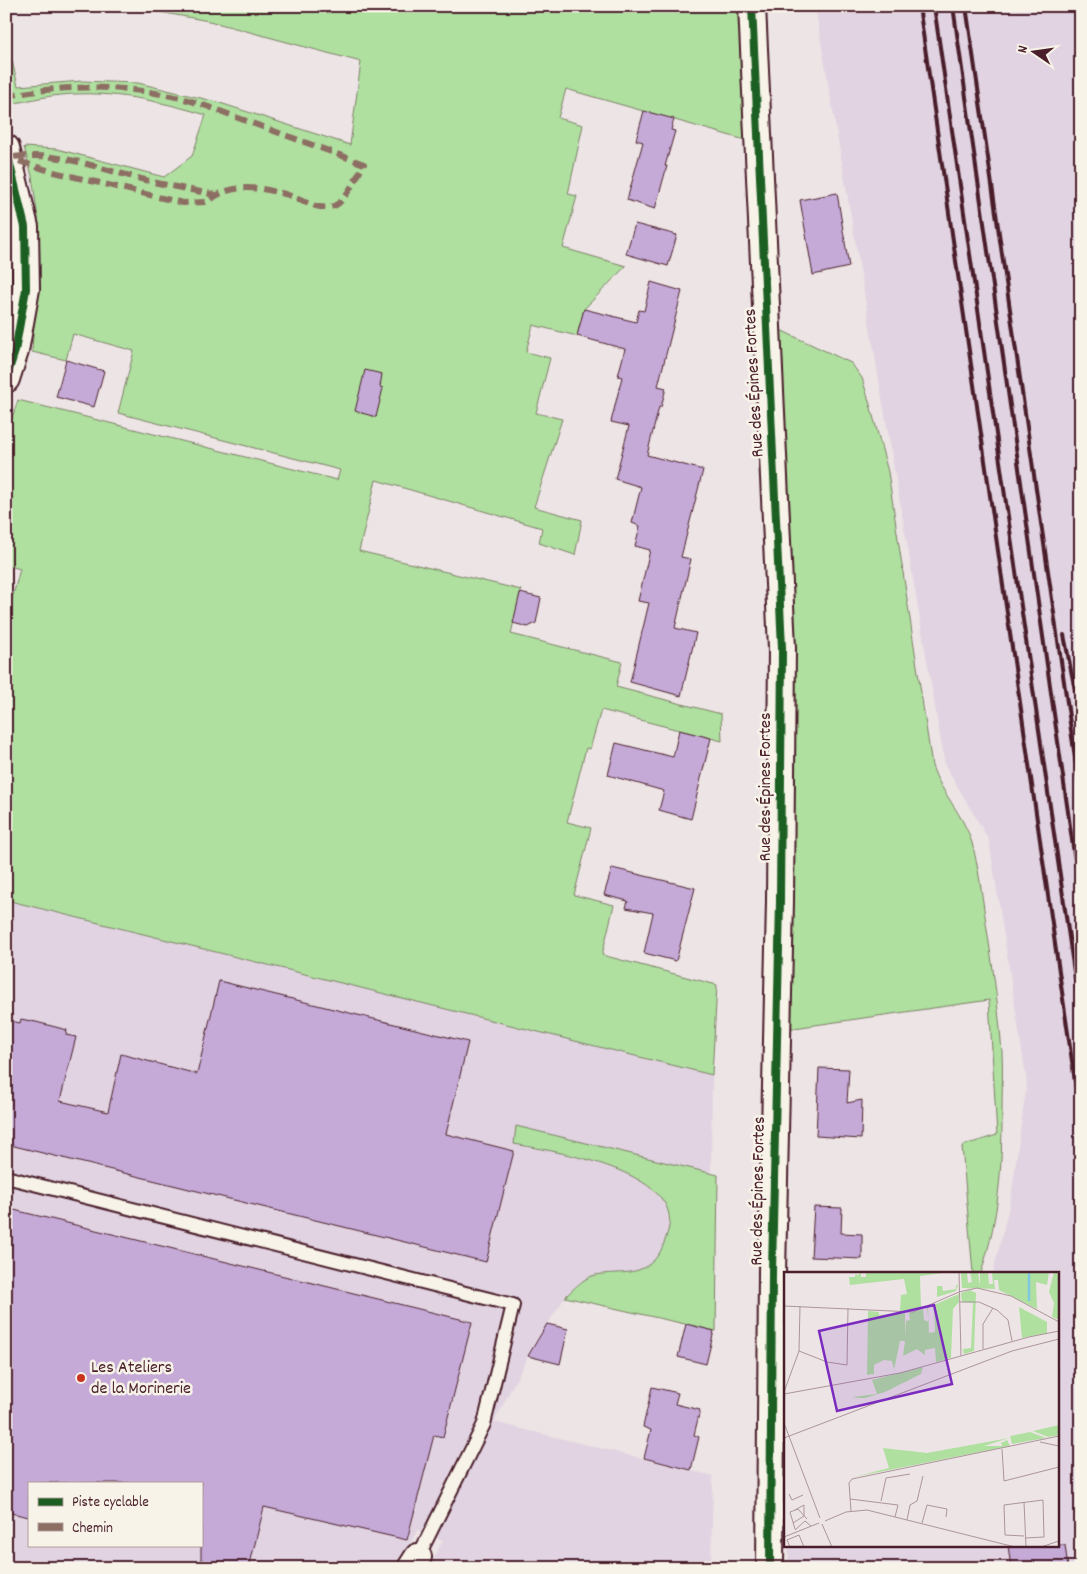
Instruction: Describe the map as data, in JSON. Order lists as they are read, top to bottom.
{
  "streets": {
    "street": ["Rue des Épines Fortes"]
  },
  "places": ["Les Ateliers de la Morinerie"],
  "legend": ["Piste cyclable", "Chemin"],
  "north": "left"
}
